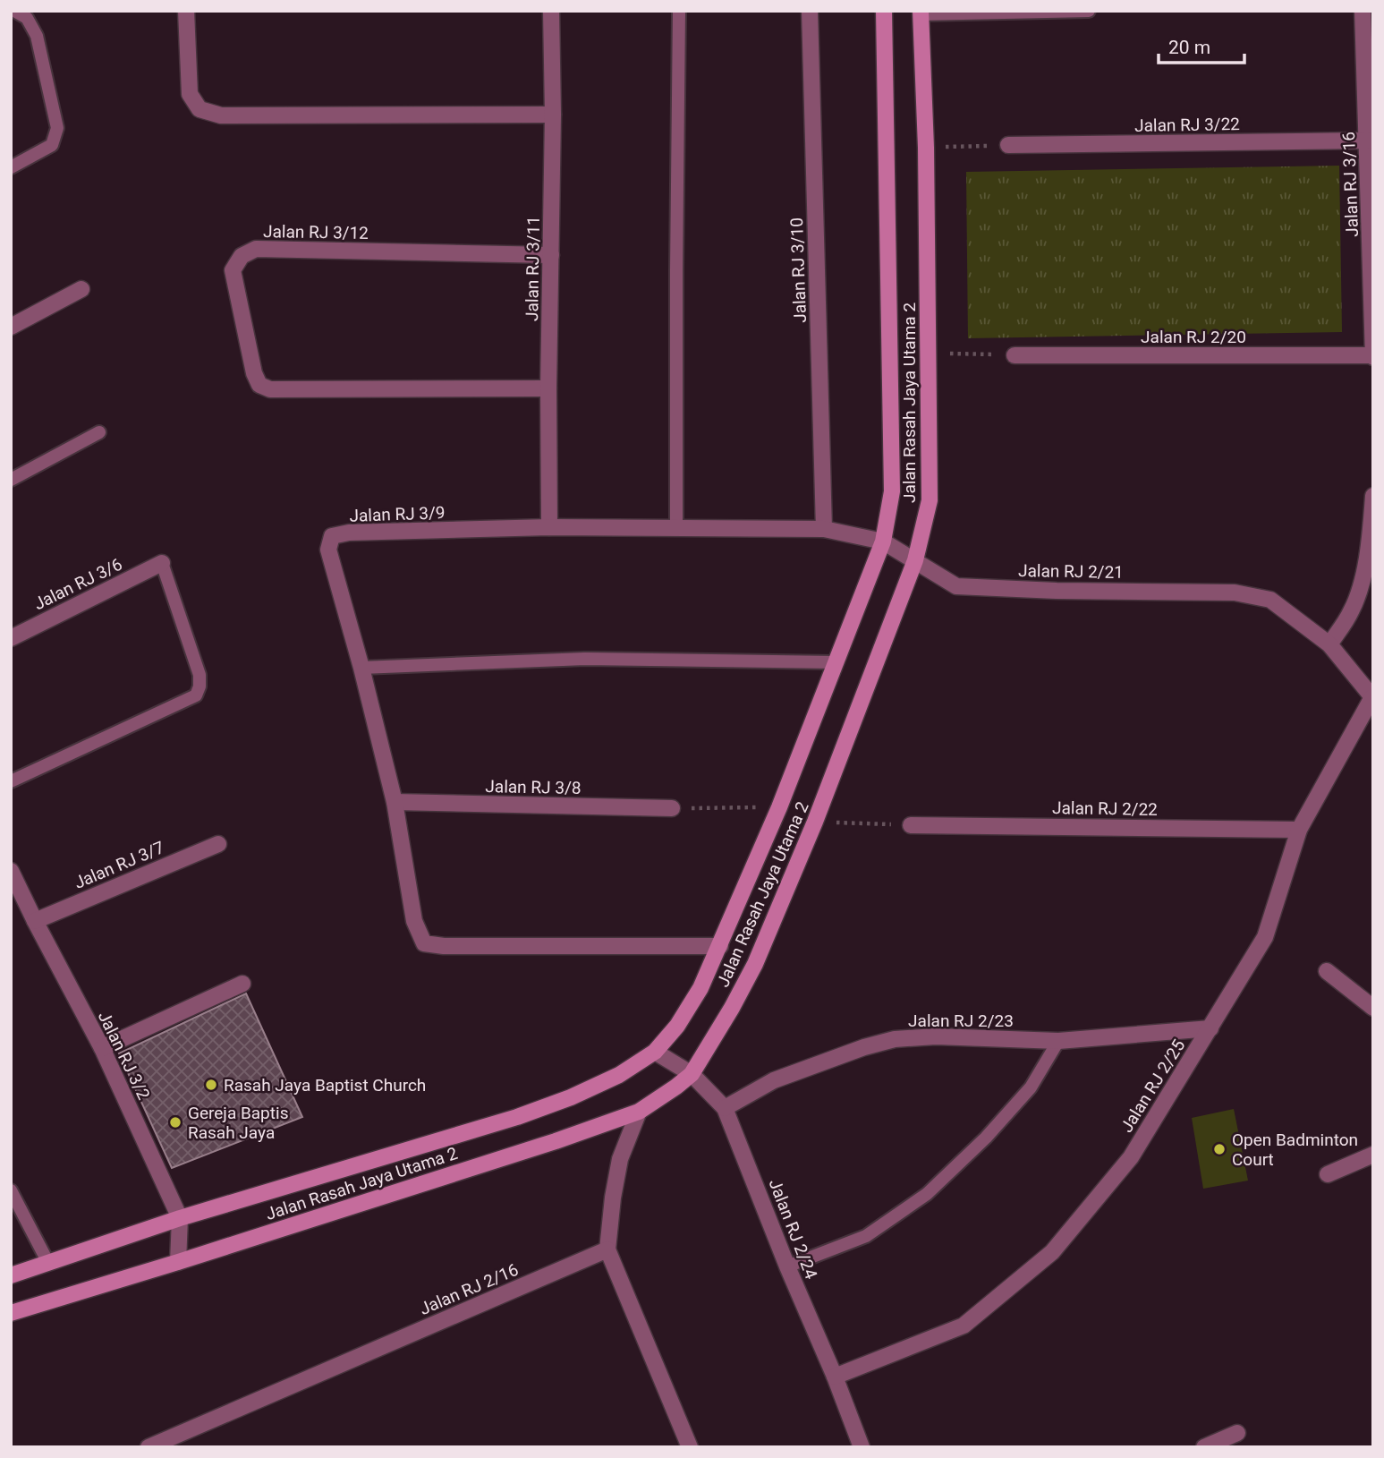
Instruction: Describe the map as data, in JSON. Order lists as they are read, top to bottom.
{
  "streets": {
    "street": [
      "Jalan RJ 3/22",
      "Jalan RJ 3/16",
      "Jalan RJ 3/12",
      "Jalan RJ 3/11",
      "Jalan RJ 3/10",
      "Jalan RJ 2/20",
      "Jalan Rasah Jaya Utama 2",
      "Jalan RJ 3/9",
      "Jalan RJ 2/21",
      "Jalan RJ 3/6",
      "Jalan RJ 3/8",
      "Jalan RJ 2/22",
      "Jalan RJ 3/7",
      "Jalan RJ 2/23",
      "Jalan RJ 3/2",
      "Jalan RJ 2/25",
      "Jalan RJ 2/24",
      "Jalan RJ 2/16"
    ]
  },
  "crossings": [
    ["Jalan RJ 3/22", "Jalan RJ 3/16"],
    ["Jalan RJ 3/16", "Jalan RJ 2/20"],
    ["Jalan RJ 3/12", "Jalan RJ 3/11"],
    ["Jalan RJ 3/11", "Jalan RJ 3/9"],
    ["Jalan RJ 3/10", "Jalan RJ 3/9"],
    ["Jalan Rasah Jaya Utama 2", "Jalan RJ 3/9"],
    ["Jalan Rasah Jaya Utama 2", "Jalan RJ 2/21"],
    ["Jalan Rasah Jaya Utama 2", "Jalan RJ 3/2"],
    ["Jalan Rasah Jaya Utama 2", "Jalan RJ 2/24"],
    ["Jalan RJ 3/9", "Jalan RJ 2/21"],
    ["Jalan RJ 3/9", "Jalan RJ 3/8"],
    ["Jalan RJ 2/22", "Jalan RJ 2/25"],
    ["Jalan RJ 3/7", "Jalan RJ 3/2"],
    ["Jalan RJ 2/23", "Jalan RJ 2/25"],
    ["Jalan RJ 2/23", "Jalan RJ 2/24"],
    ["Jalan RJ 2/25", "Jalan RJ 2/24"]
  ],
  "places": ["Rasah Jaya Baptist Church", "Gereja Baptis Rasah Jaya", "Open Badminton Court"],
  "scale_bar": "20 m"
}
